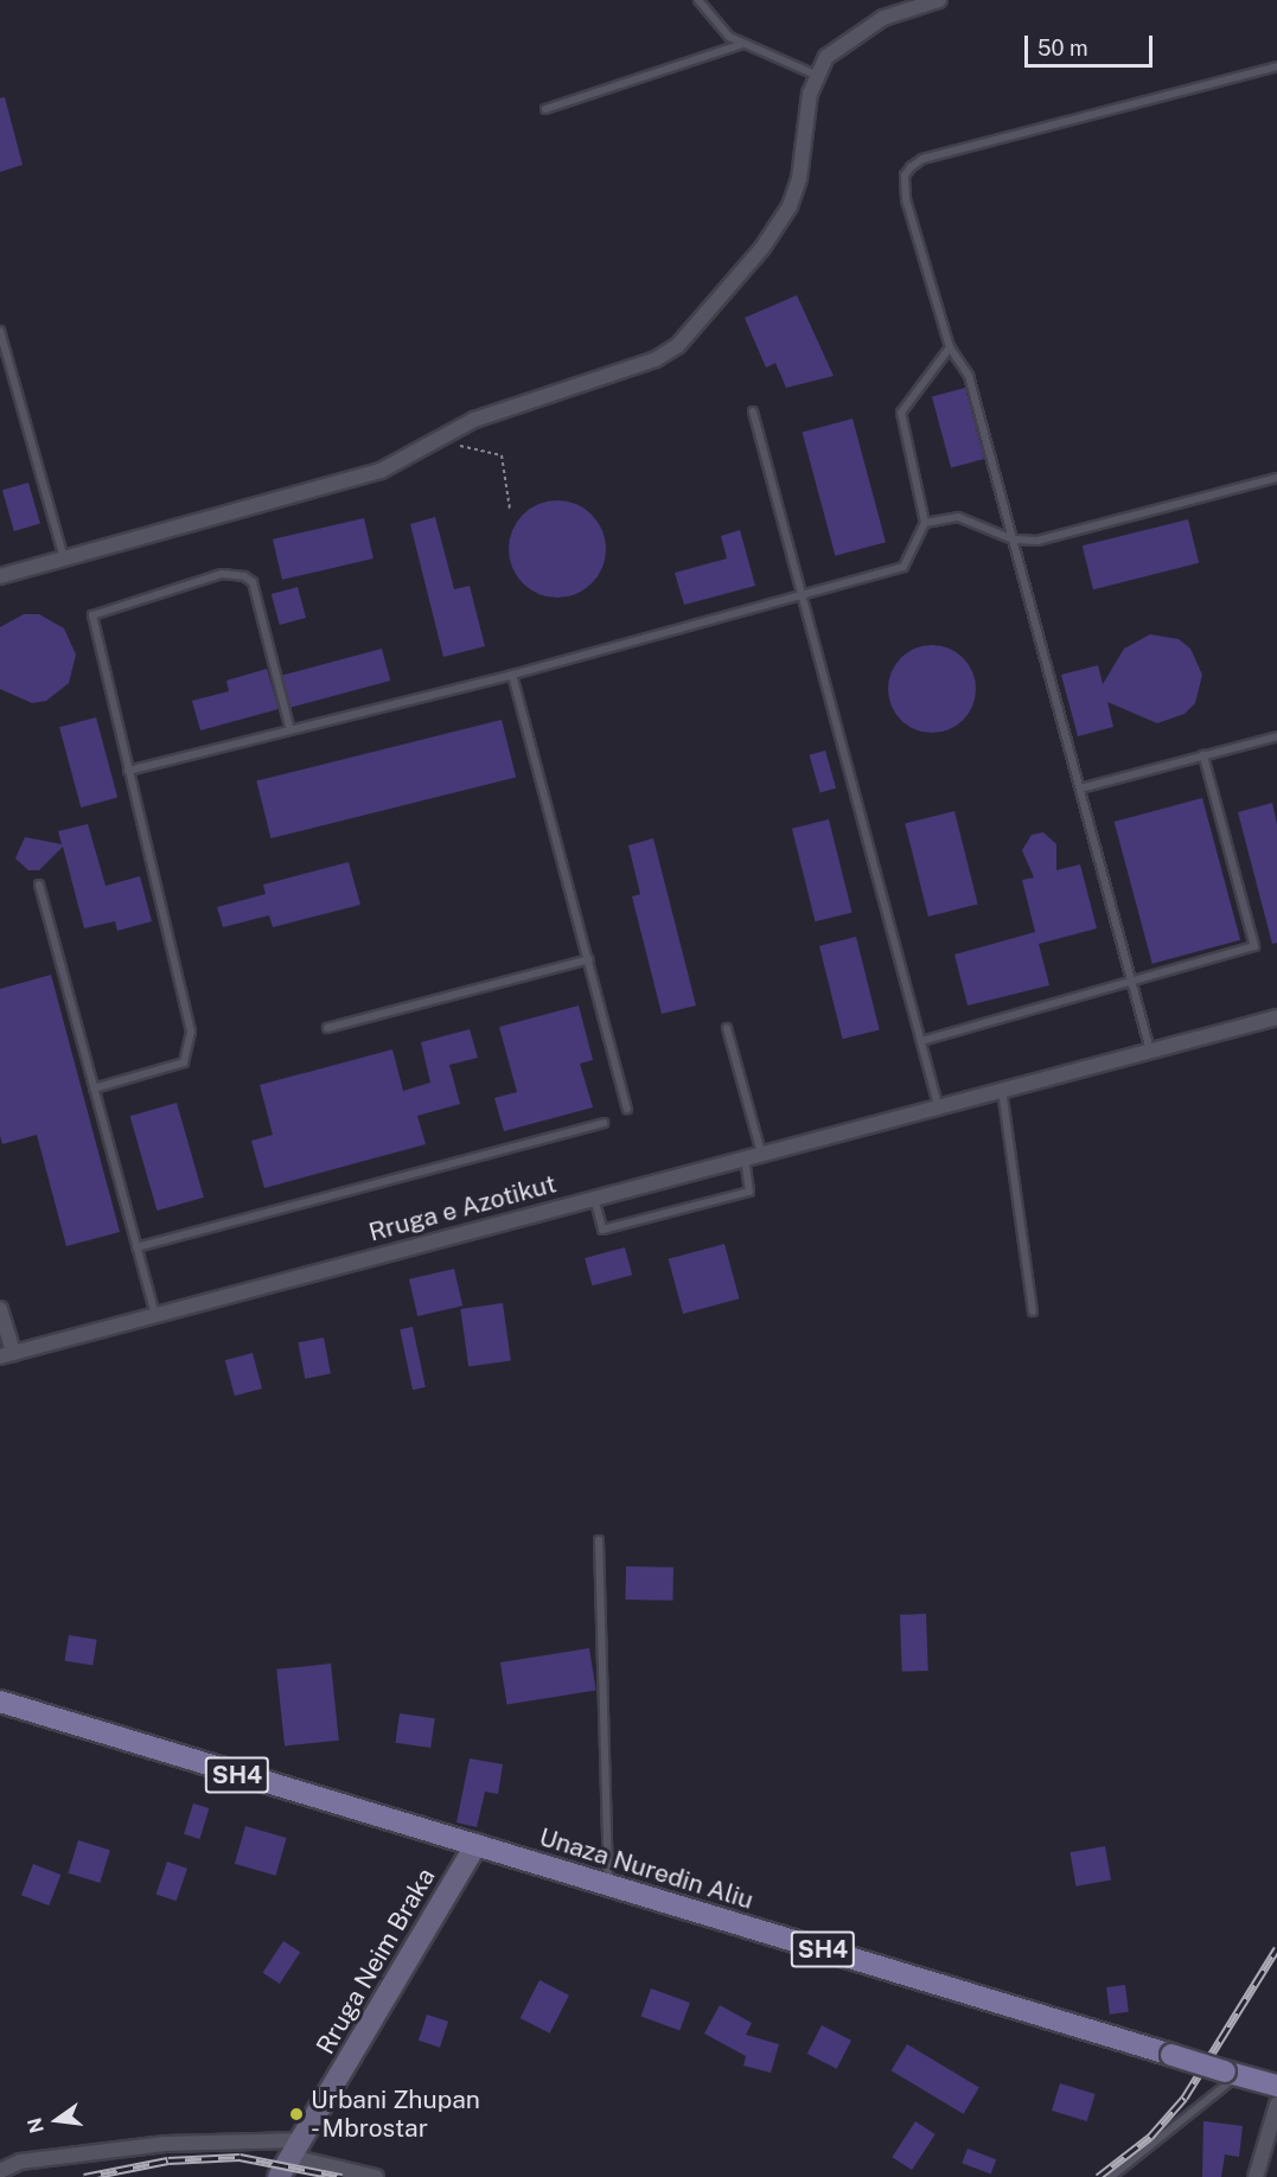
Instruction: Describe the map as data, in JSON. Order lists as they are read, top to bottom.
{
  "streets": {
    "main road": ["SH4", "Unaza Nuredin Aliu"],
    "street": ["Rruga e Azotikut", "Rruga Neim Braka"]
  },
  "crossings": [
    ["Unaza Nuredin Aliu", "Rruga Neim Braka"]
  ],
  "places": ["Urbani Zhupan - Mbrostar"],
  "scale_bar": "50 m",
  "north": "left"
}
